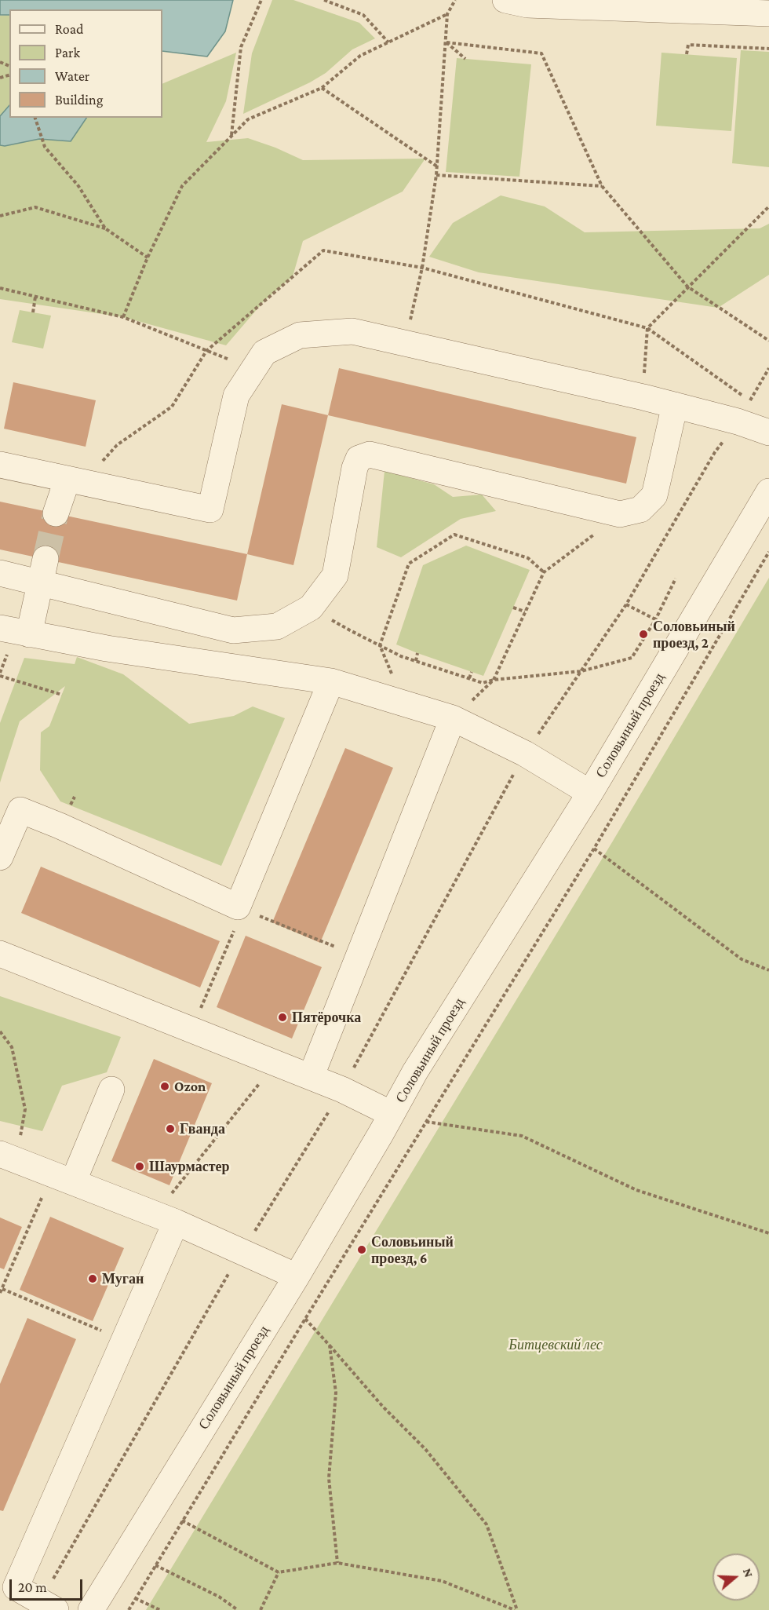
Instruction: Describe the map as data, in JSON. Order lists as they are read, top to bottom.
{
  "streets": {
    "street": ["Соловьиный проезд"]
  },
  "parks": ["Битцевский лес"],
  "places": [
    "Соловьиный проезд, 2",
    "Пятёрочка",
    "Ozon",
    "Гванда",
    "Шаурмастер",
    "Соловьиный проезд, 6",
    "Муган"
  ],
  "legend": [
    "Road",
    "Park",
    "Water",
    "Building"
  ],
  "scale_bar": "20 m",
  "north": "right"
}
